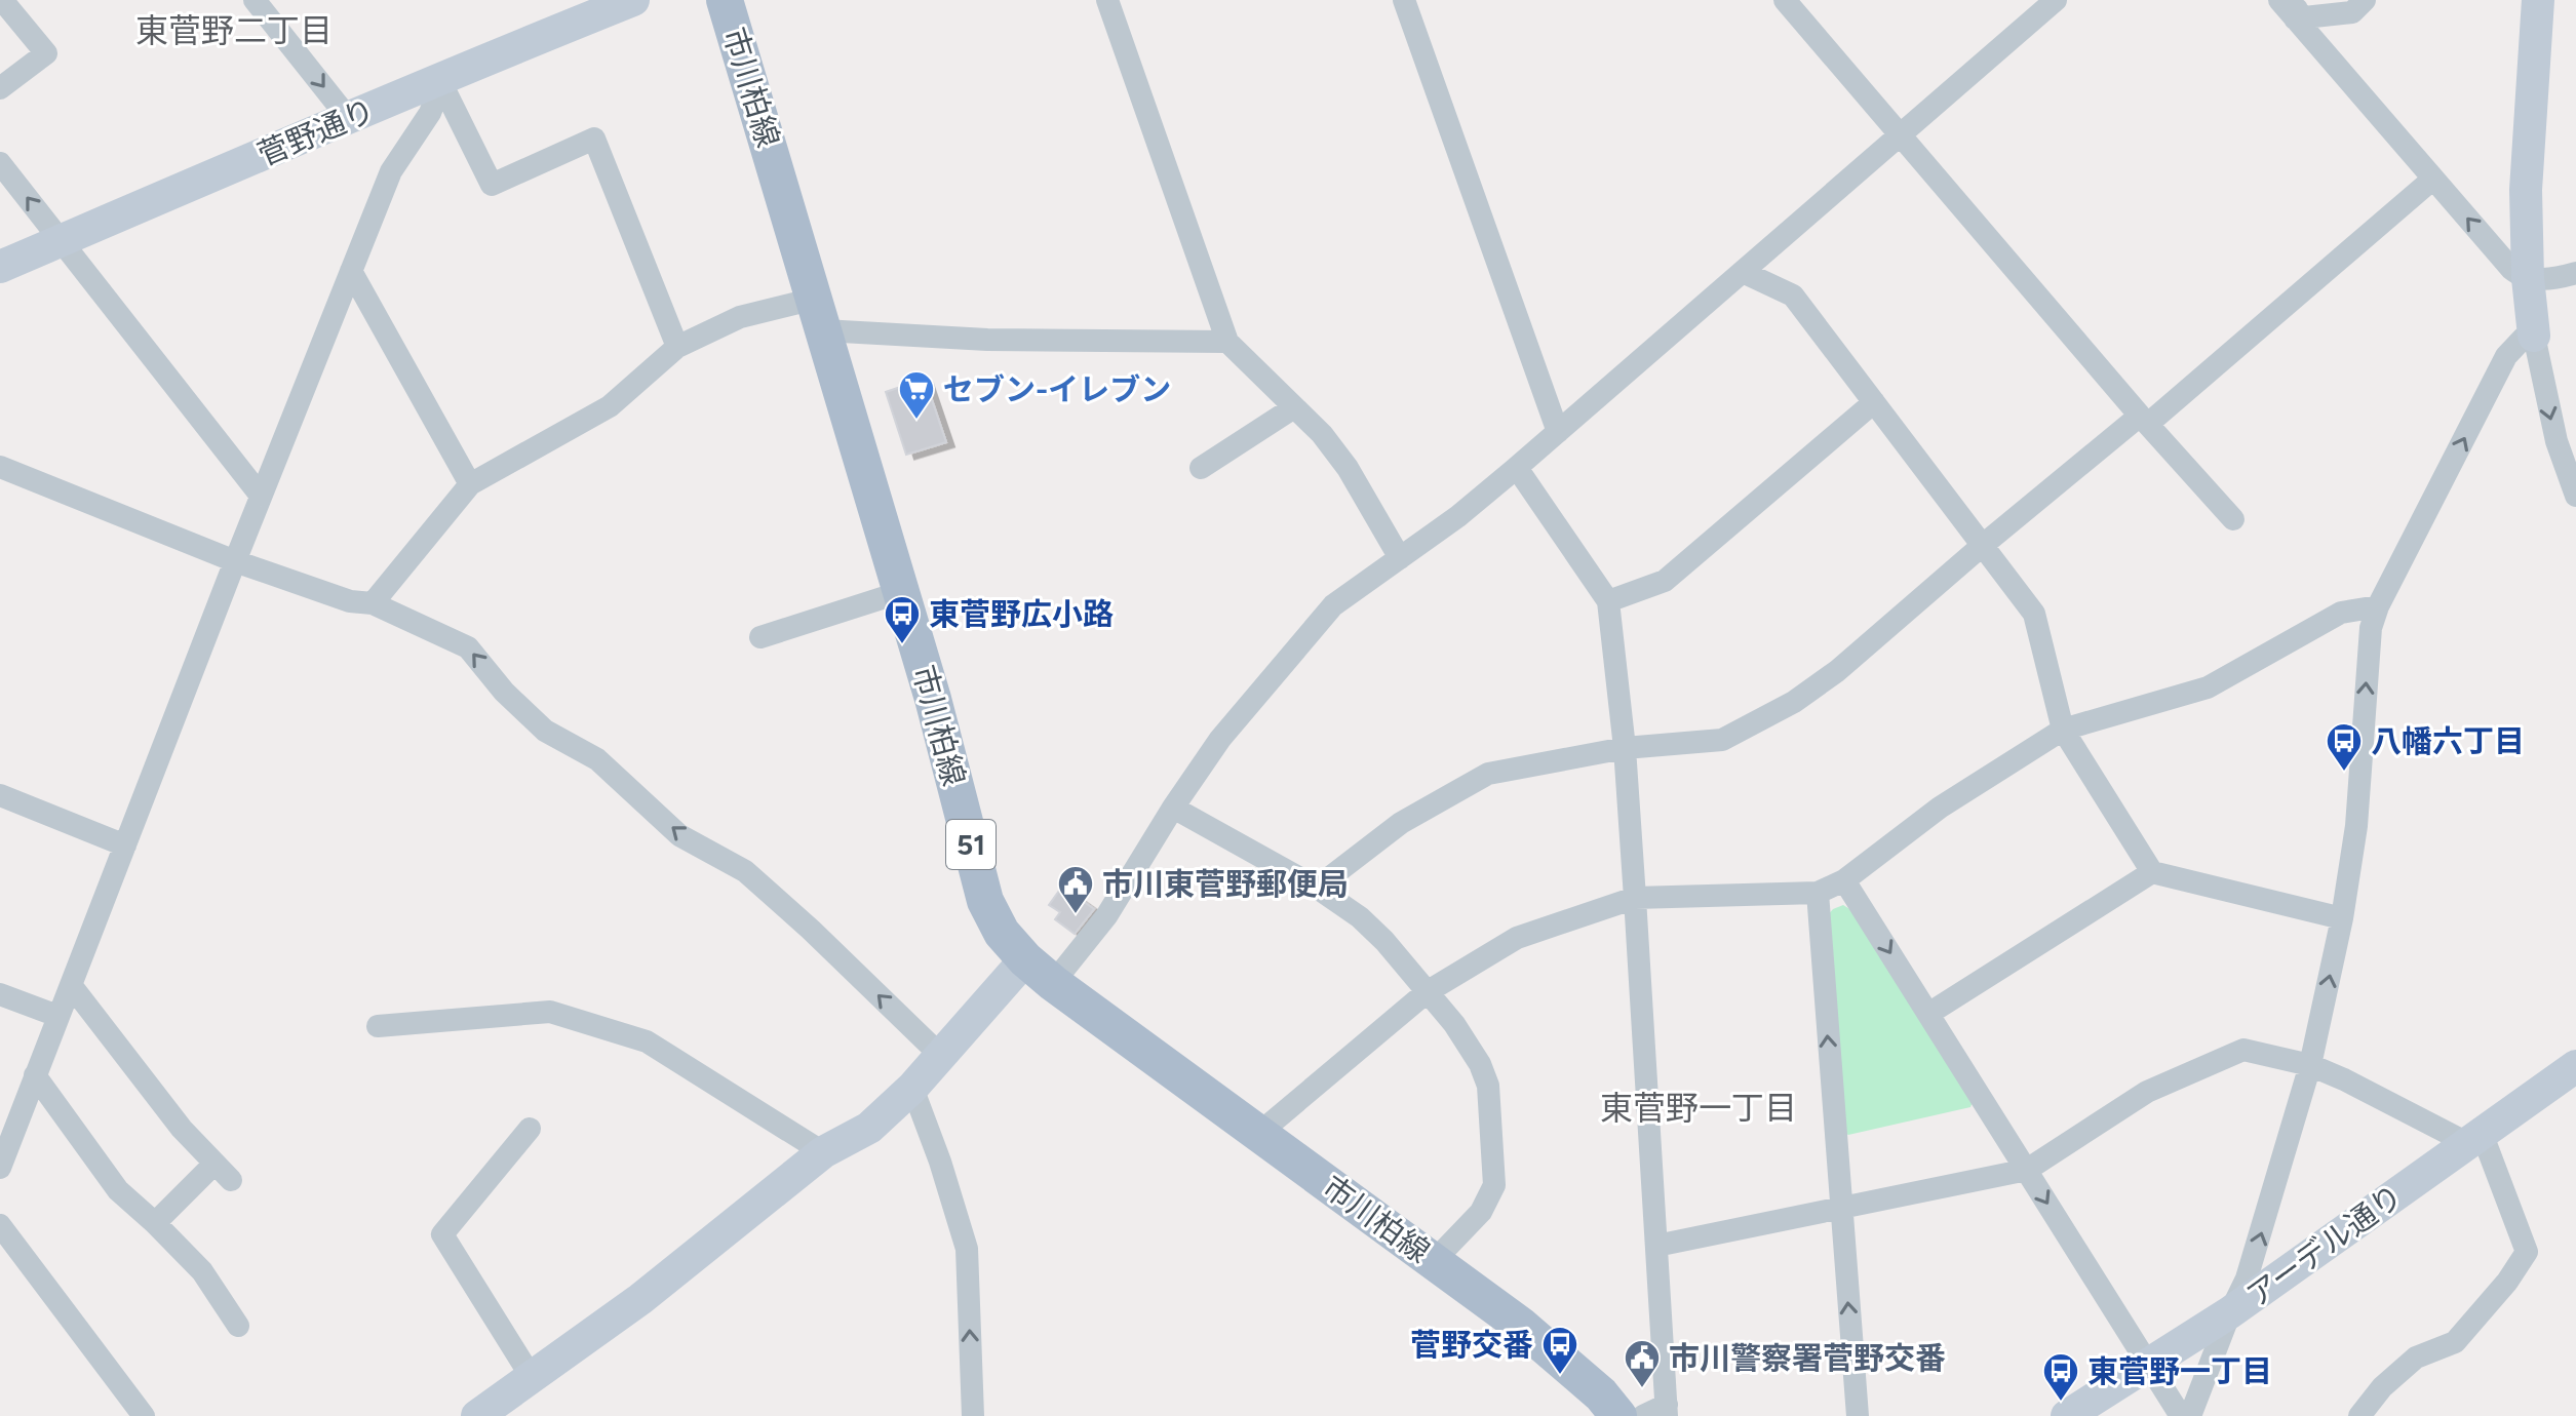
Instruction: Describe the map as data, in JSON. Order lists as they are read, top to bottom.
{
  "streets": {
    "main road": ["市川柏線", "51"],
    "street": ["菅野通り", "アーデル通り"]
  },
  "districts": ["東菅野二丁目", "東菅野一丁目"],
  "places": {
    "supermarket": ["セブン-イレブン"],
    "bus stop": [
      "東菅野広小路",
      "八幡六丁目",
      "菅野交番",
      "東菅野一丁目"
    ],
    "public building": ["市川東菅野郵便局", "市川警察署菅野交番"]
  }
}
